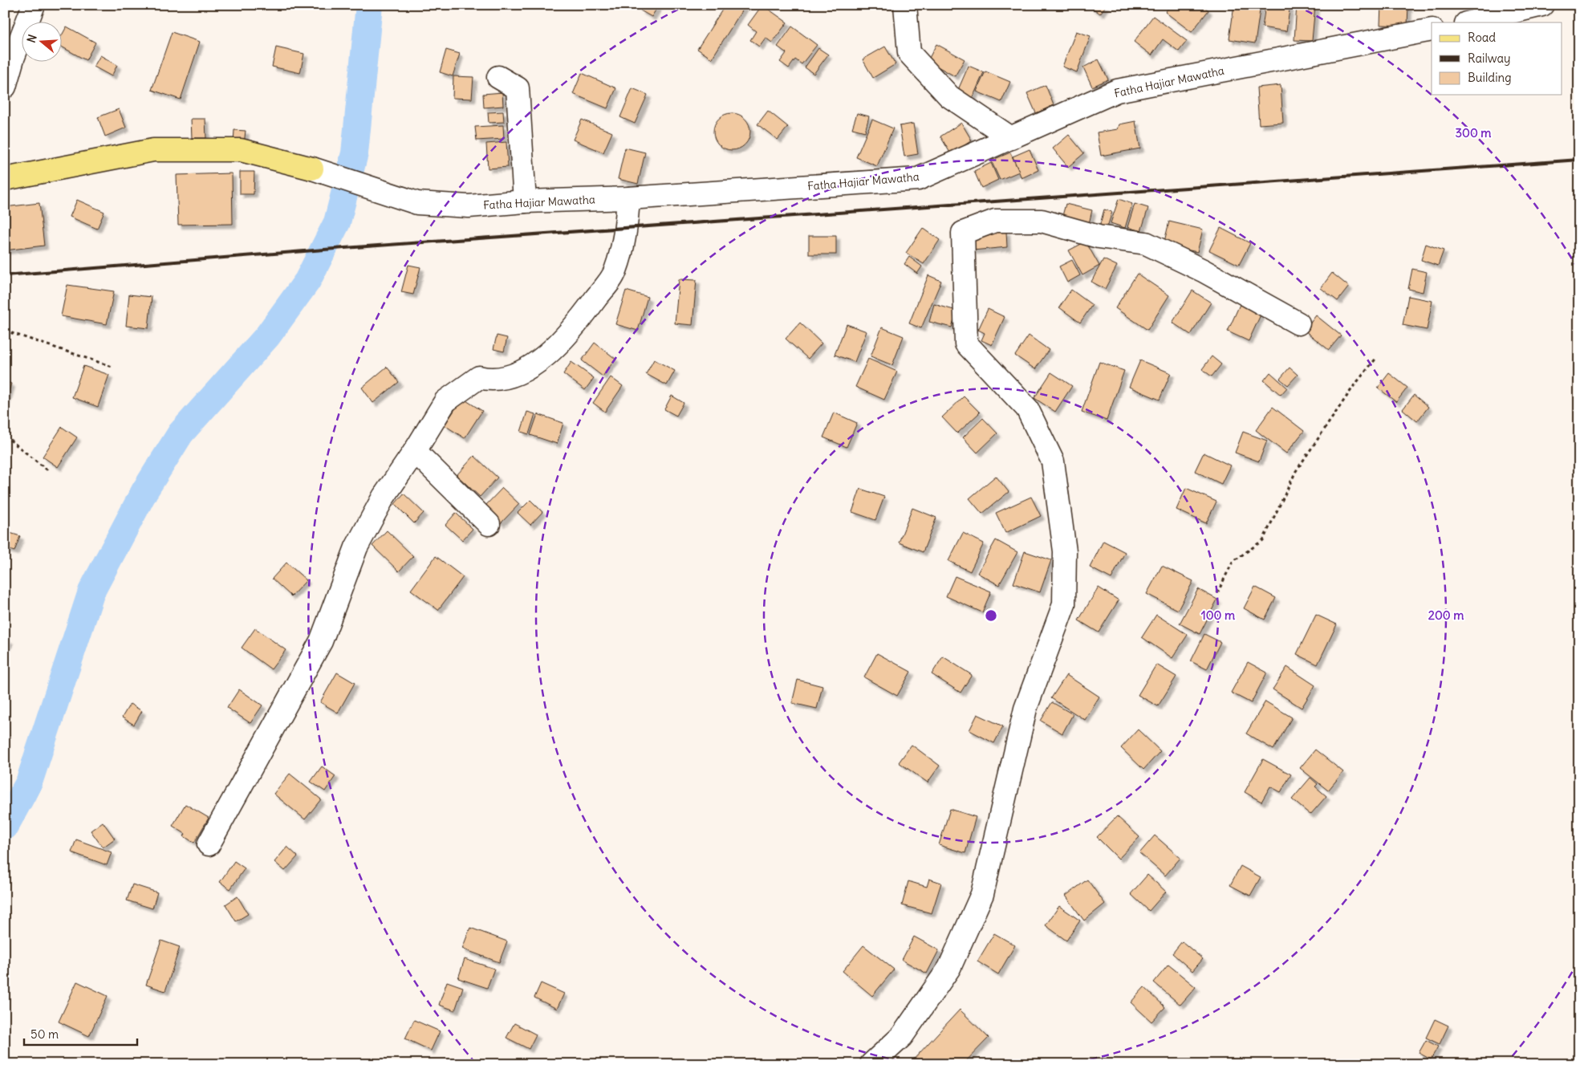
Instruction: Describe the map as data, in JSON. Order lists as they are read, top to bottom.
{
  "streets": {
    "street": ["Fatha Hajiar Mawatha"]
  },
  "legend": ["Road", "Railway", "Building"],
  "scale_bar": "50 m",
  "north": "left",
  "rings": ["300 m", "100 m", "200 m"]
}
